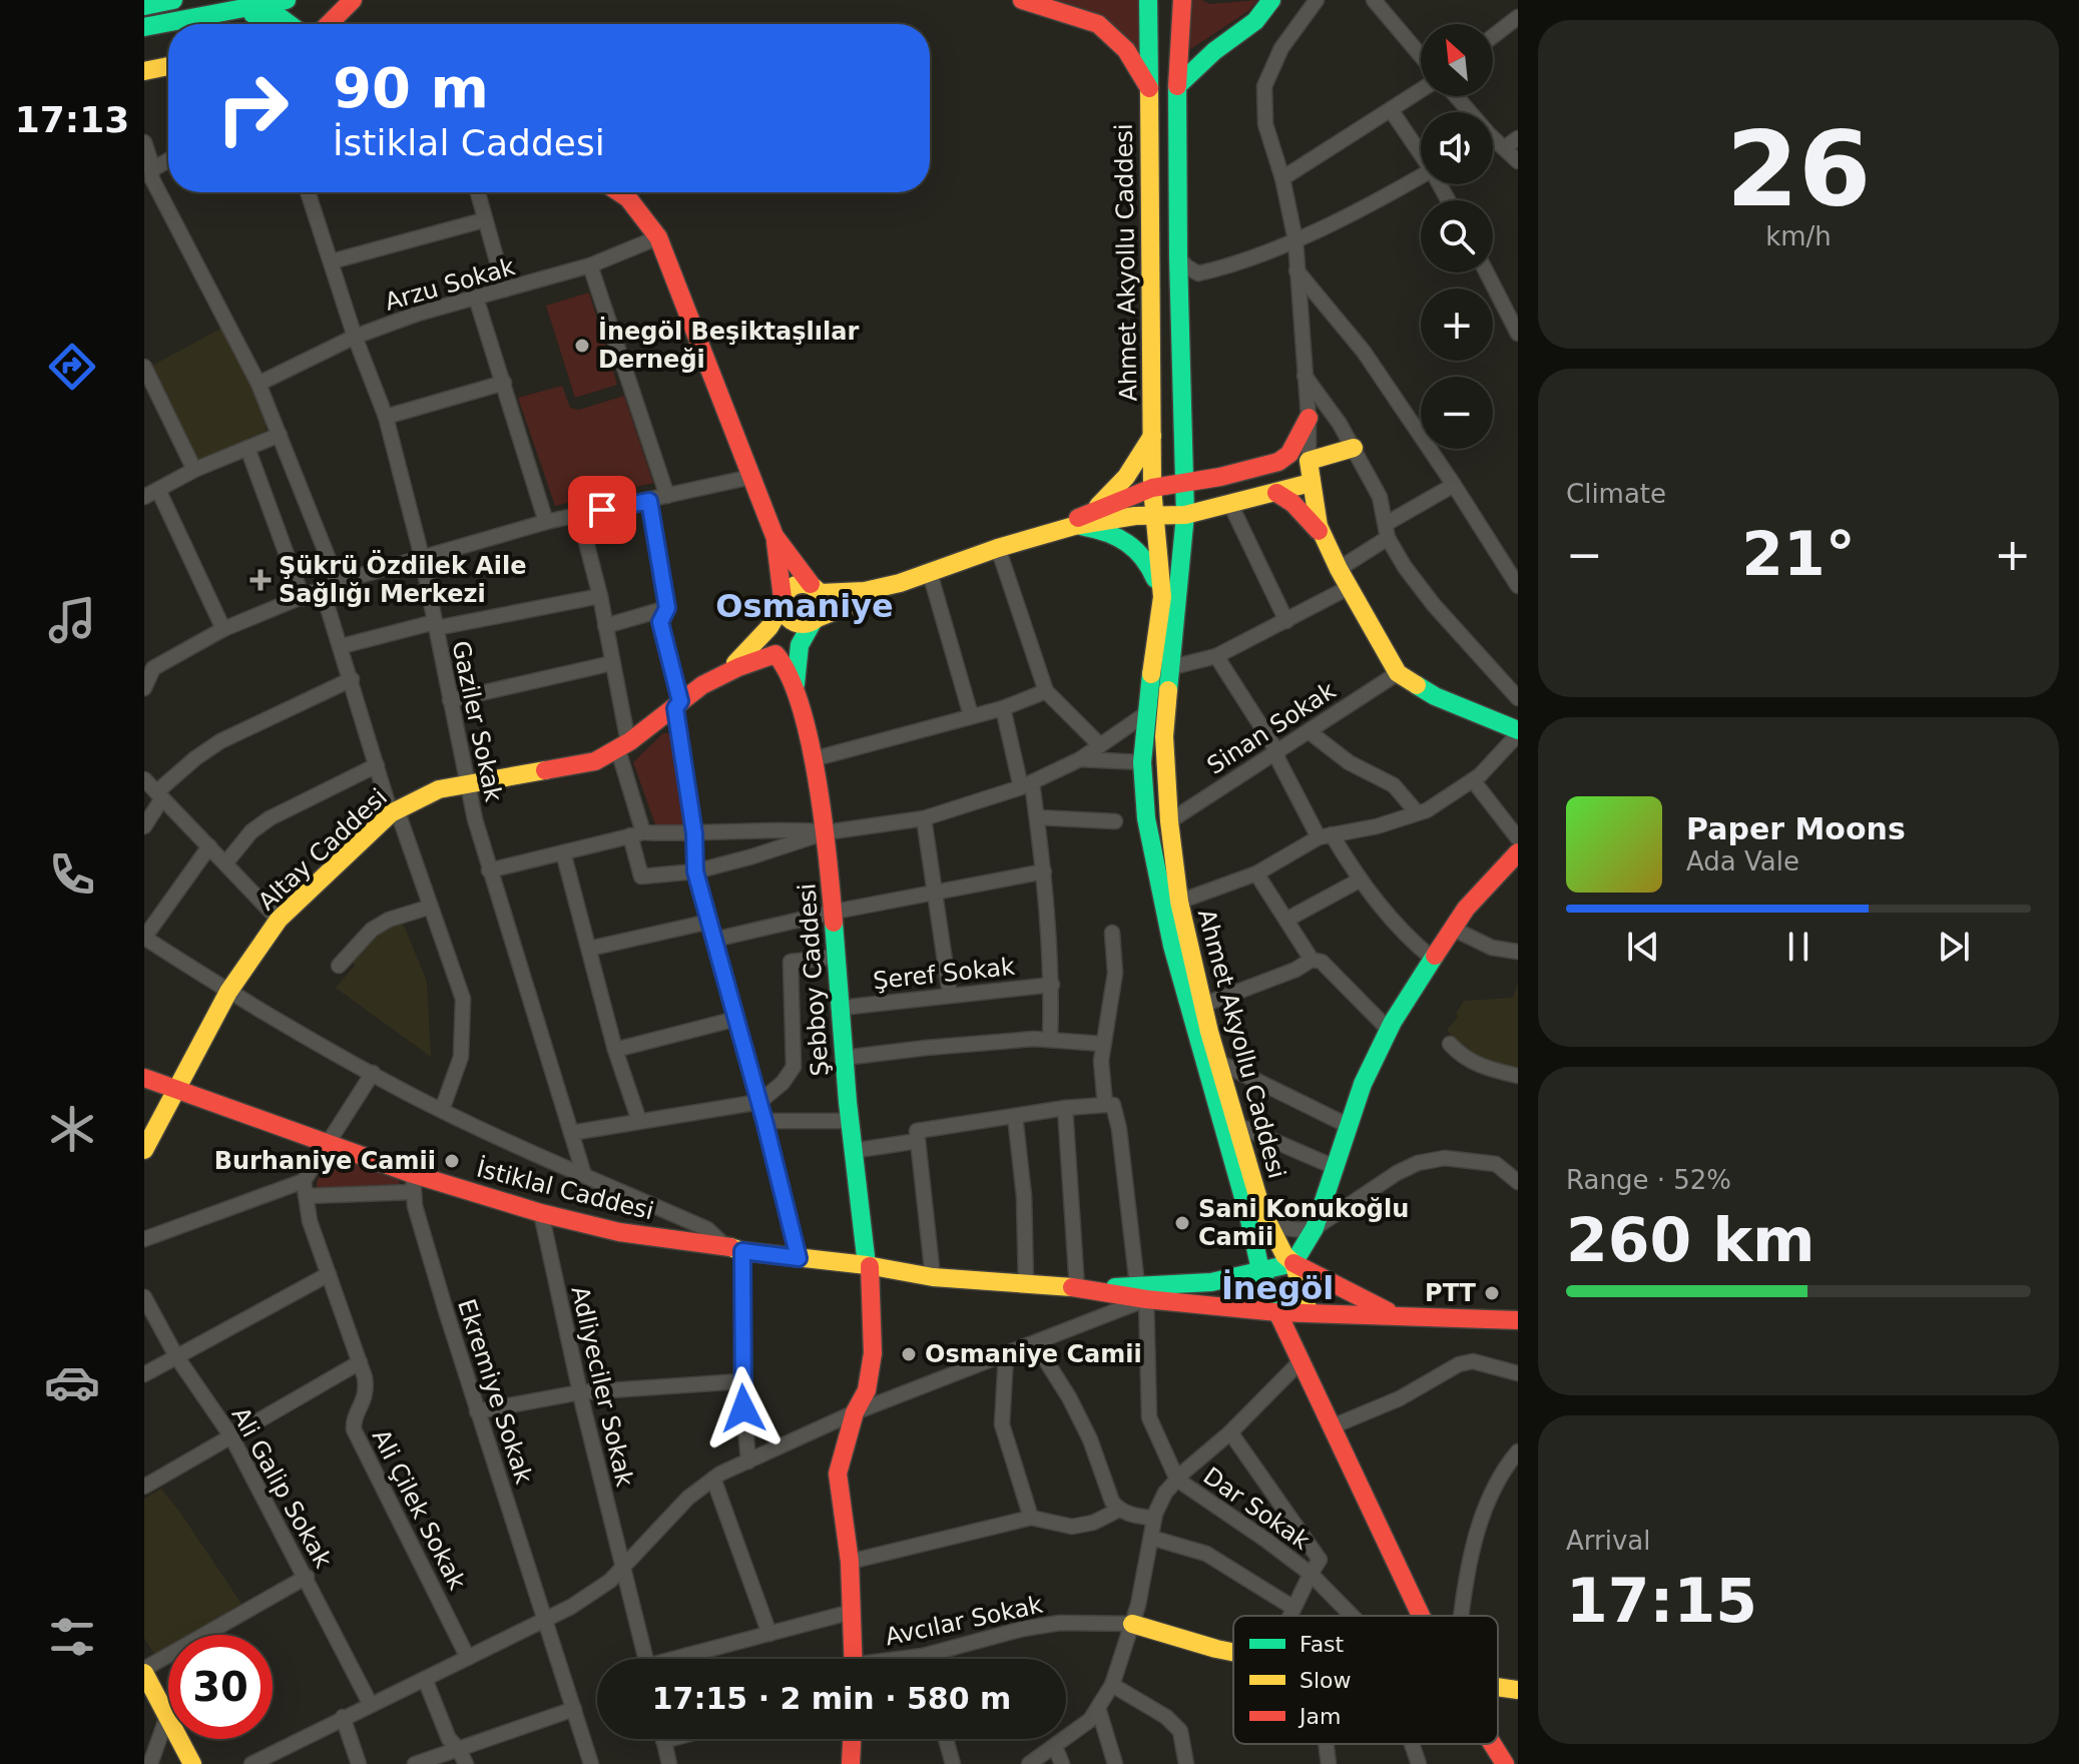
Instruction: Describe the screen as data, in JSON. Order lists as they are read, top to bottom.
{
  "streets": {
    "main road": [
      "Ahmet Akyollu Caddesi",
      "Altay Caddesi",
      "Şebboy Caddesi",
      "İstiklal Caddesi"
    ],
    "street": [
      "Arzu Sokak",
      "Gaziler Sokak",
      "Sinan Sokak",
      "Şeref Sokak",
      "Adliyeciler Sokak",
      "Ekremiye Sokak",
      "Ali Galip Sokak",
      "Dar Sokak",
      "Ali Çilek Sokak",
      "Avcılar Sokak"
    ]
  },
  "crossings": [
    ["Ahmet Akyollu Caddesi", "Sinan Sokak"],
    ["Arzu Sokak", "Gaziler Sokak"],
    ["Gaziler Sokak", "Altay Caddesi"],
    ["Altay Caddesi", "İstiklal Caddesi"],
    ["Şeref Sokak", "Şebboy Caddesi"],
    ["Şebboy Caddesi", "İstiklal Caddesi"],
    ["İstiklal Caddesi", "Adliyeciler Sokak"],
    ["İstiklal Caddesi", "Ekremiye Sokak"]
  ],
  "districts": ["Osmaniye", "İnegöl"],
  "places": {
    "other": [
      "İnegöl Beşiktaşlılar Derneği",
      "Burhaniye Camii",
      "Sani Konukoğlu Camii",
      "PTT",
      "Osmaniye Camii"
    ],
    "health": ["Şükrü Özdilek Aile Sağlığı Merkezi"]
  },
  "legend": ["Fast", "Slow", "Jam"],
  "north": "top left",
  "page": {
    "tabs": "17:13",
    "tile": [
      ["26", "km/h"],
      "Climate",
      ["Range · 52%", "260 km"],
      ["Arrival", "17:15"]
    ],
    "map_buttons": ["+", "−"],
    "turn": ["90 m", "İstiklal Caddesi"],
    "heat": ["−", "21°", "+"],
    "song": ["Paper Moons", "Ada Vale"],
    "limit": "30",
    "trip": "17:15 · 2 min · 580 m"
  }
}
